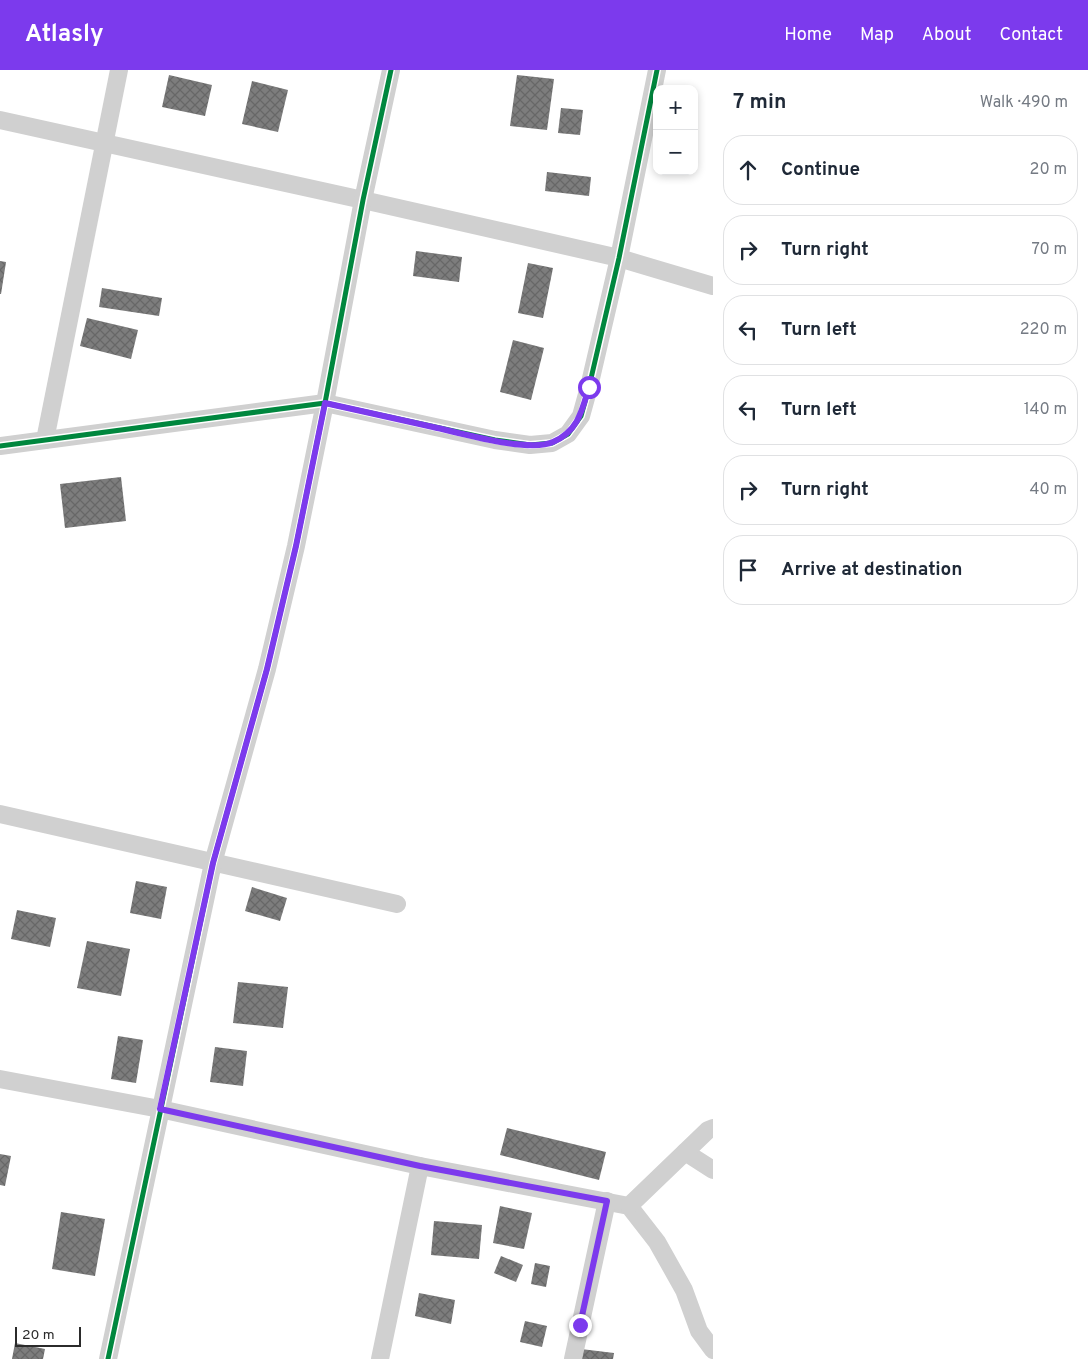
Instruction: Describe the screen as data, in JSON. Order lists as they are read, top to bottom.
{
  "scale_bar": "20 m",
  "page": {
    "header": "Atlasly",
    "nav": [
      "Home",
      "Map",
      "About",
      "Contact"
    ],
    "heading": ["7 min", "Walk · 490 m"],
    "map_buttons": ["+", "−"],
    "list": [
      ["Continue", "20 m"],
      ["Turn right", "70 m"],
      ["Turn left", "220 m"],
      ["Turn left", "140 m"],
      ["Turn right", "40 m"],
      "Arrive at destination"
    ],
    "scale": "20 m"
  }
}
